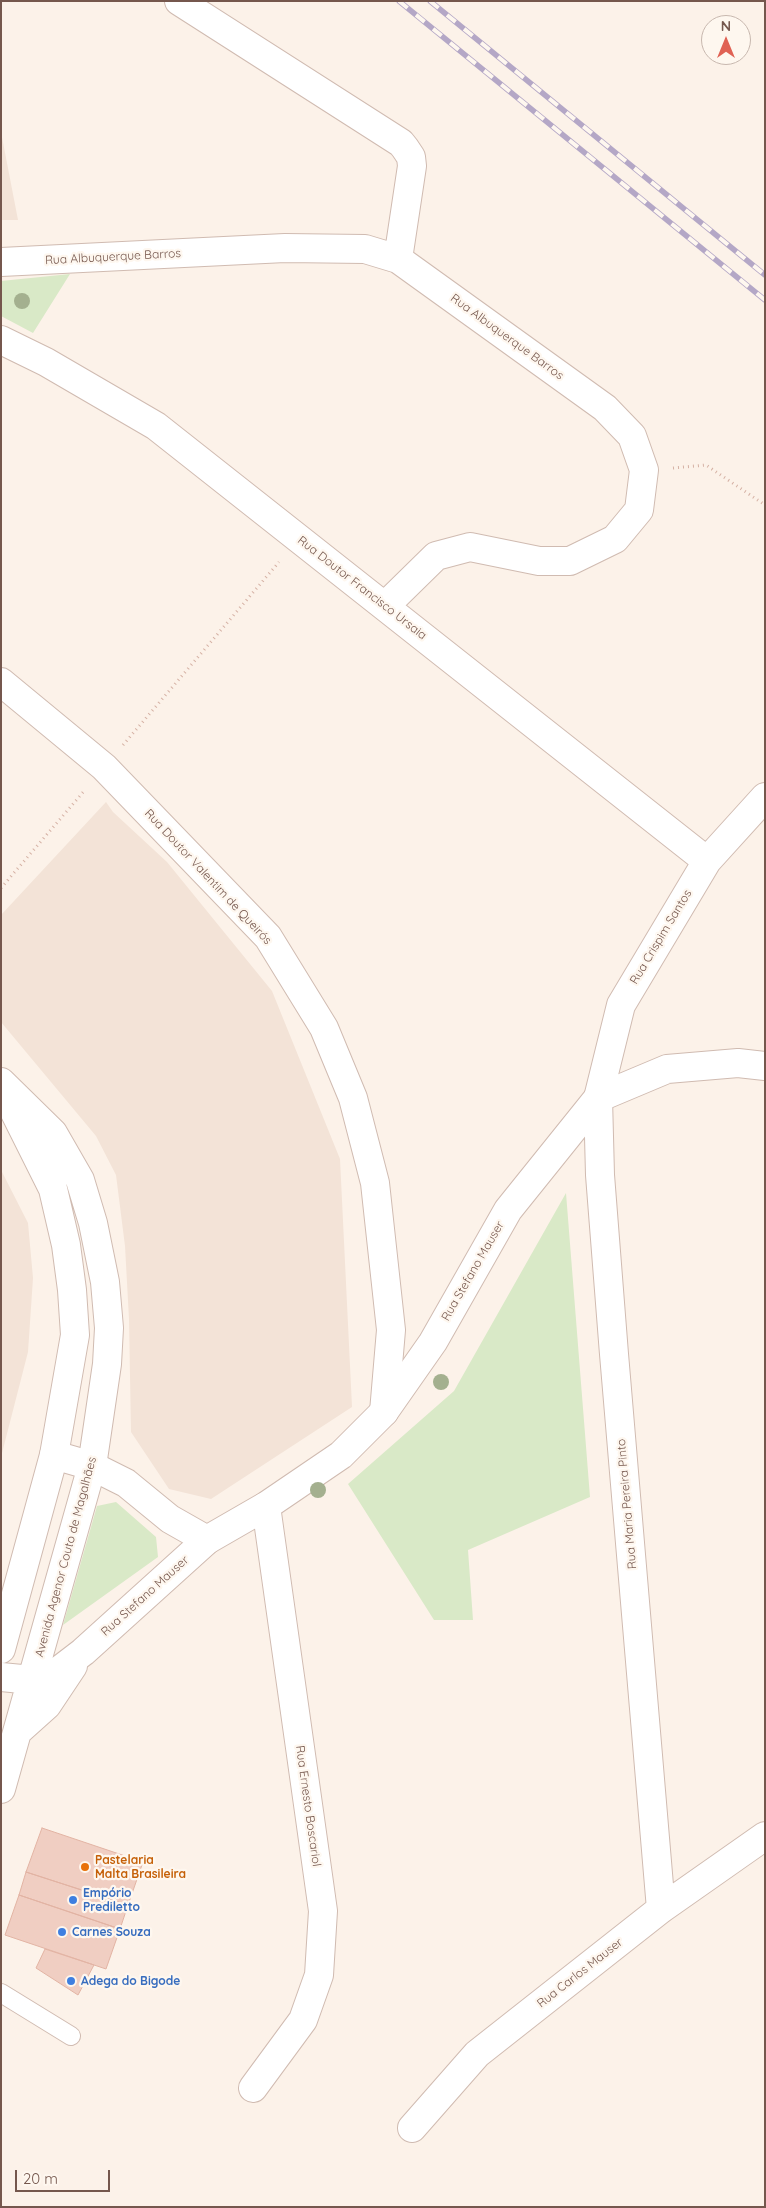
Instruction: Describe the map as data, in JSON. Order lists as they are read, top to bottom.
{
  "streets": {
    "street": [
      "Rua Albuquerque Barros",
      "Rua Doutor Francisco Ursaia",
      "Rua Doutor Valentim de Queirós",
      "Rua Crispim Santos",
      "Rua Stefano Mauser",
      "Rua Maria Pereira Pinto",
      "Avenida Agenor Couto de Magalhães",
      "Rua Ernesto Boscariol",
      "Rua Carlos Mauser"
    ]
  },
  "crossings": [
    ["Rua Albuquerque Barros", "Rua Doutor Francisco Ursaia"],
    ["Rua Doutor Francisco Ursaia", "Rua Crispim Santos"],
    ["Rua Doutor Valentim de Queirós", "Rua Stefano Mauser"],
    ["Rua Crispim Santos", "Rua Stefano Mauser"],
    ["Rua Crispim Santos", "Rua Maria Pereira Pinto"],
    ["Rua Stefano Mauser", "Rua Maria Pereira Pinto"],
    ["Rua Stefano Mauser", "Avenida Agenor Couto de Magalhães"],
    ["Rua Stefano Mauser", "Rua Ernesto Boscariol"],
    ["Rua Maria Pereira Pinto", "Rua Carlos Mauser"]
  ],
  "places": [
    "Pastelaria Malta Brasileira",
    "Empório Prediletto",
    "Carnes Souza",
    "Adega do Bigode"
  ],
  "scale_bar": "20 m",
  "north": "top"
}
